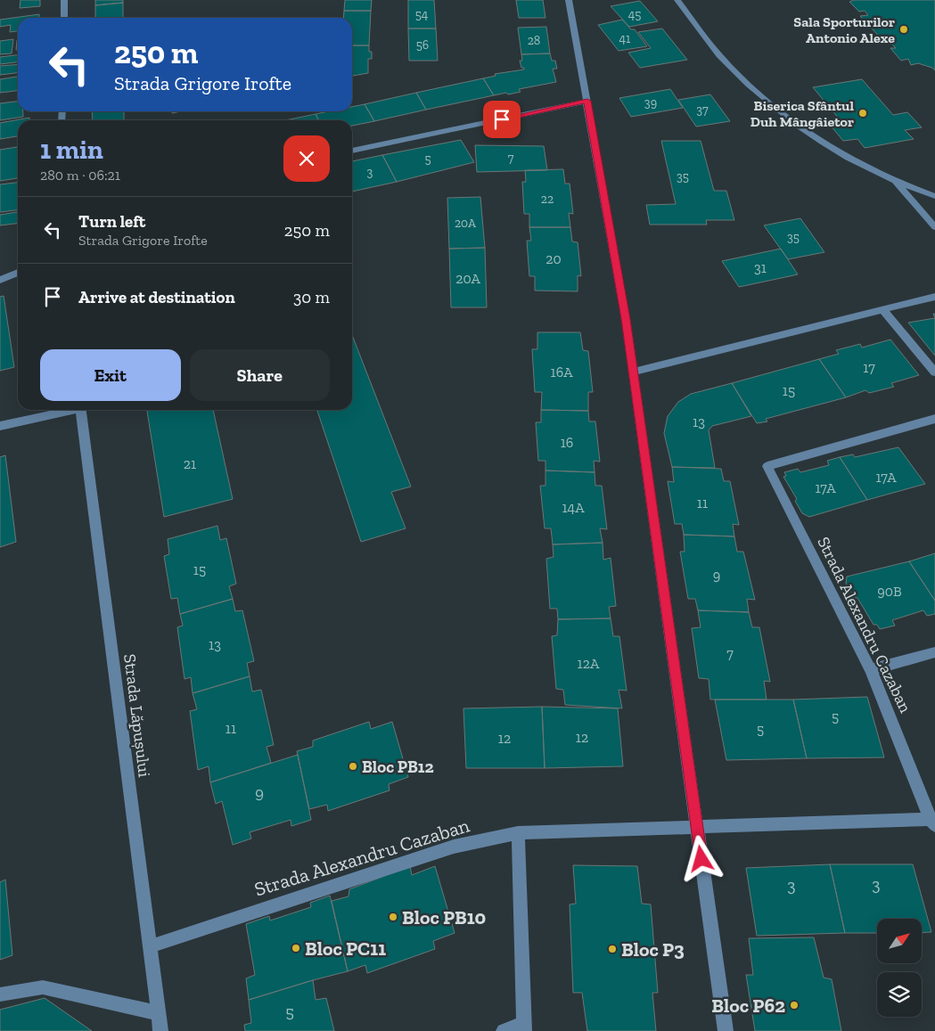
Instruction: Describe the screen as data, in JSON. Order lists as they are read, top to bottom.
{
  "streets": {
    "street": ["Strada Alexandru Cazaban", "Strada Lăpușului"]
  },
  "crossings": [
    ["Strada Alexandru Cazaban", "Strada Lăpușului"]
  ],
  "places": [
    "Sala Sporturilor Antonio Alexe",
    "Biserica Sfântul Duh Mângâietor",
    "Bloc PB12",
    "Bloc PB10",
    "Bloc PC11",
    "Bloc P3",
    "Bloc P62"
  ],
  "house_numbers": [
    "54",
    "45",
    "41",
    "28",
    "56",
    "39",
    "37",
    "7",
    "5",
    "3",
    "35",
    "22",
    "20A",
    "35",
    "20",
    "31",
    "20A",
    "17",
    "16A",
    "15",
    "13",
    "16",
    "21",
    "17A",
    "17A",
    "11",
    "14A",
    "15",
    "9",
    "90B",
    "13",
    "7",
    "12A",
    "5",
    "11",
    "5",
    "12",
    "12",
    "9",
    "3",
    "3",
    "5"
  ],
  "north": "top right",
  "page": {
    "turn": ["250 m", "Strada Grigore Irofte"],
    "heading": ["1 min", "280 m · 06:21"],
    "list": [
      {
        "name": "Turn left",
        "note": "Strada Grigore Irofte",
        "value": "250 m"
      },
      {
        "name": "Arrive at destination",
        "value": "30 m"
      }
    ],
    "buttons": ["Exit", "Share"]
  }
}
